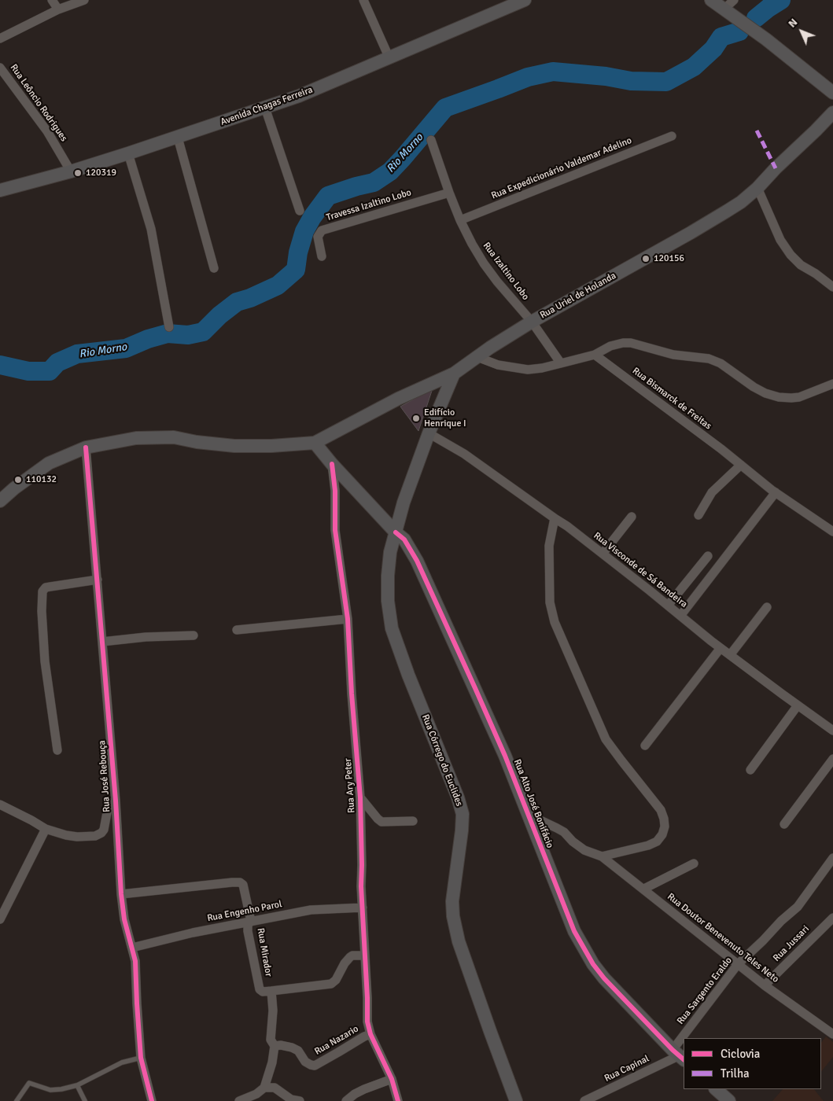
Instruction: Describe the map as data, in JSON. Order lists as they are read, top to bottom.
{
  "streets": {
    "main road": [
      "Avenida Chagas Ferreira",
      "Rua Uriel de Holanda",
      "Rua Córrego do Euclides",
      "Rua Alto José Bonifácio"
    ],
    "street": [
      "Rua Leôncio Rodrigues",
      "Rua Expedicionário Valdemar Adelino",
      "Travessa Izaltino Lobo",
      "Rua Izaltino Lobo",
      "Rua Bismarck de Freitas",
      "Rua Visconde de Sá Bandeira",
      "Rua José Rebouça",
      "Rua Ary Peter",
      "Rua Engenho Parol",
      "Rua Doutor Benevenuto Teles Neto",
      "Rua Jussari",
      "Rua Mirador",
      "Rua Sargento Eraldo",
      "Rua Nazario",
      "Rua Capinal"
    ]
  },
  "crossings": [
    ["Rua Leôncio Rodrigues", "Avenida Chagas Ferreira"],
    ["Rua Expedicionário Valdemar Adelino", "Rua Izaltino Lobo"],
    ["Travessa Izaltino Lobo", "Rua Izaltino Lobo"],
    ["Rua Izaltino Lobo", "Rua Uriel de Holanda"],
    ["Rua Uriel de Holanda", "Rua Alto José Bonifácio"],
    ["Rua Córrego do Euclides", "Rua Alto José Bonifácio"],
    ["Rua José Rebouça", "Rua Engenho Parol"],
    ["Rua José Rebouça", "Rua Mirador"],
    ["Rua Ary Peter", "Rua Alto José Bonifácio"],
    ["Rua Ary Peter", "Rua Engenho Parol"],
    ["Rua Ary Peter", "Rua Nazario"],
    ["Rua Alto José Bonifácio", "Rua Doutor Benevenuto Teles Neto"],
    ["Rua Alto José Bonifácio", "Rua Capinal"],
    ["Rua Engenho Parol", "Rua Mirador"],
    ["Rua Doutor Benevenuto Teles Neto", "Rua Jussari"],
    ["Rua Doutor Benevenuto Teles Neto", "Rua Sargento Eraldo"],
    ["Rua Mirador", "Rua Nazario"]
  ],
  "water": ["Rio Morno"],
  "places": [
    "120319",
    "120156",
    "Edifício Henrique I",
    "110132"
  ],
  "legend": ["Ciclovia", "Trilha"],
  "north": "top left"
}
